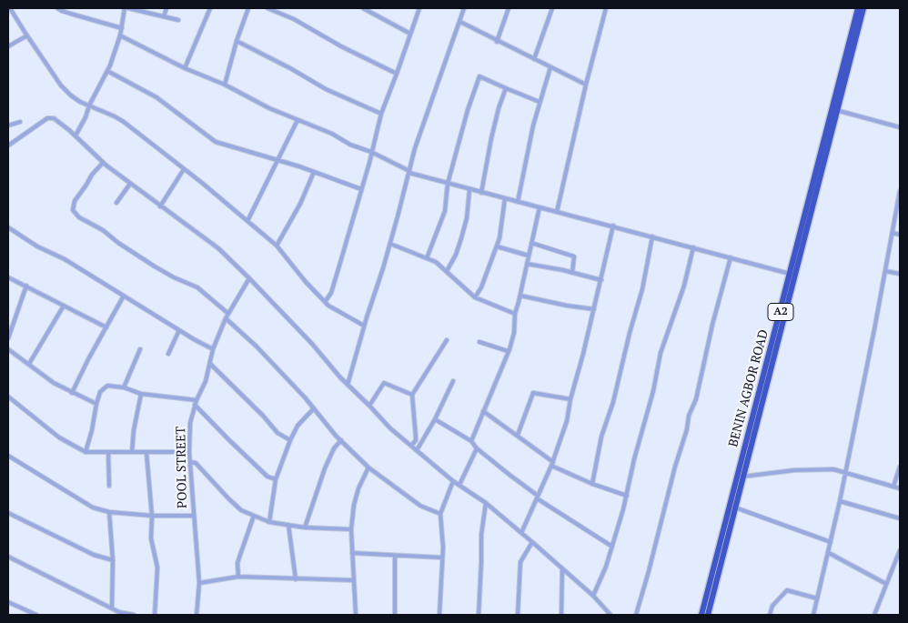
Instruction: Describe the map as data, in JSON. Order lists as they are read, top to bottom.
{
  "streets": {
    "highway": ["A2", "BENIN AGBOR ROAD"],
    "street": ["POOL STREET"]
  }
}
